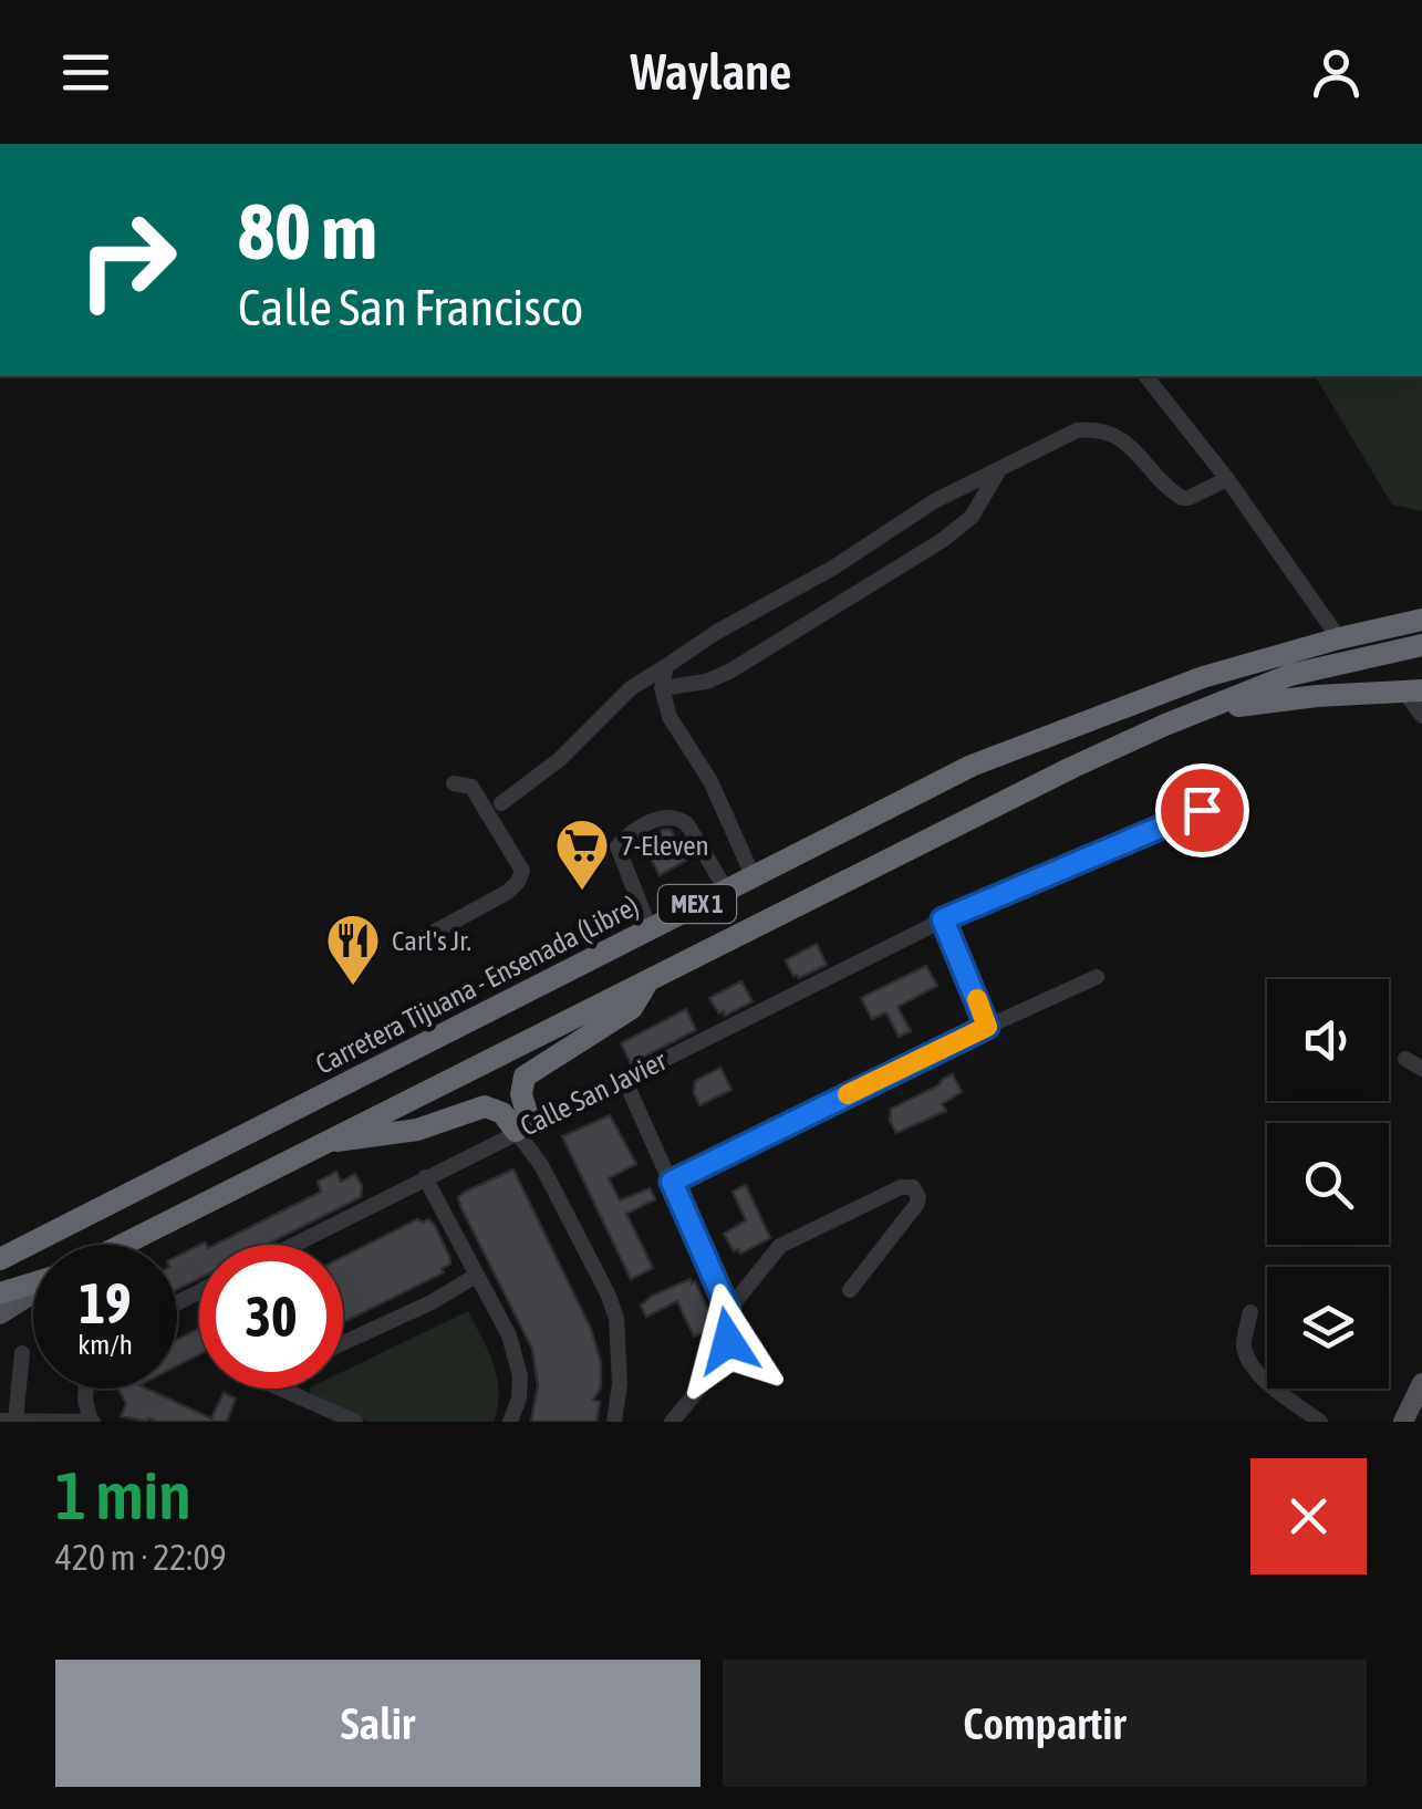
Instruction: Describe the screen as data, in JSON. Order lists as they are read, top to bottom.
{
  "streets": {
    "highway": ["MEX 1", "Carretera Tijuana - Ensenada (Libre)"],
    "street": ["Calle San Javier"]
  },
  "places": {
    "supermarket": ["7-Eleven"],
    "restaurant": ["Carl's Jr."]
  },
  "page": {
    "header": "Waylane",
    "turn": ["80 m", "Calle San Francisco"],
    "speed": "19 km/h",
    "limit": "30",
    "heading": ["1 min", "420 m · 22:09"],
    "buttons": ["Salir", "Compartir"]
  }
}
